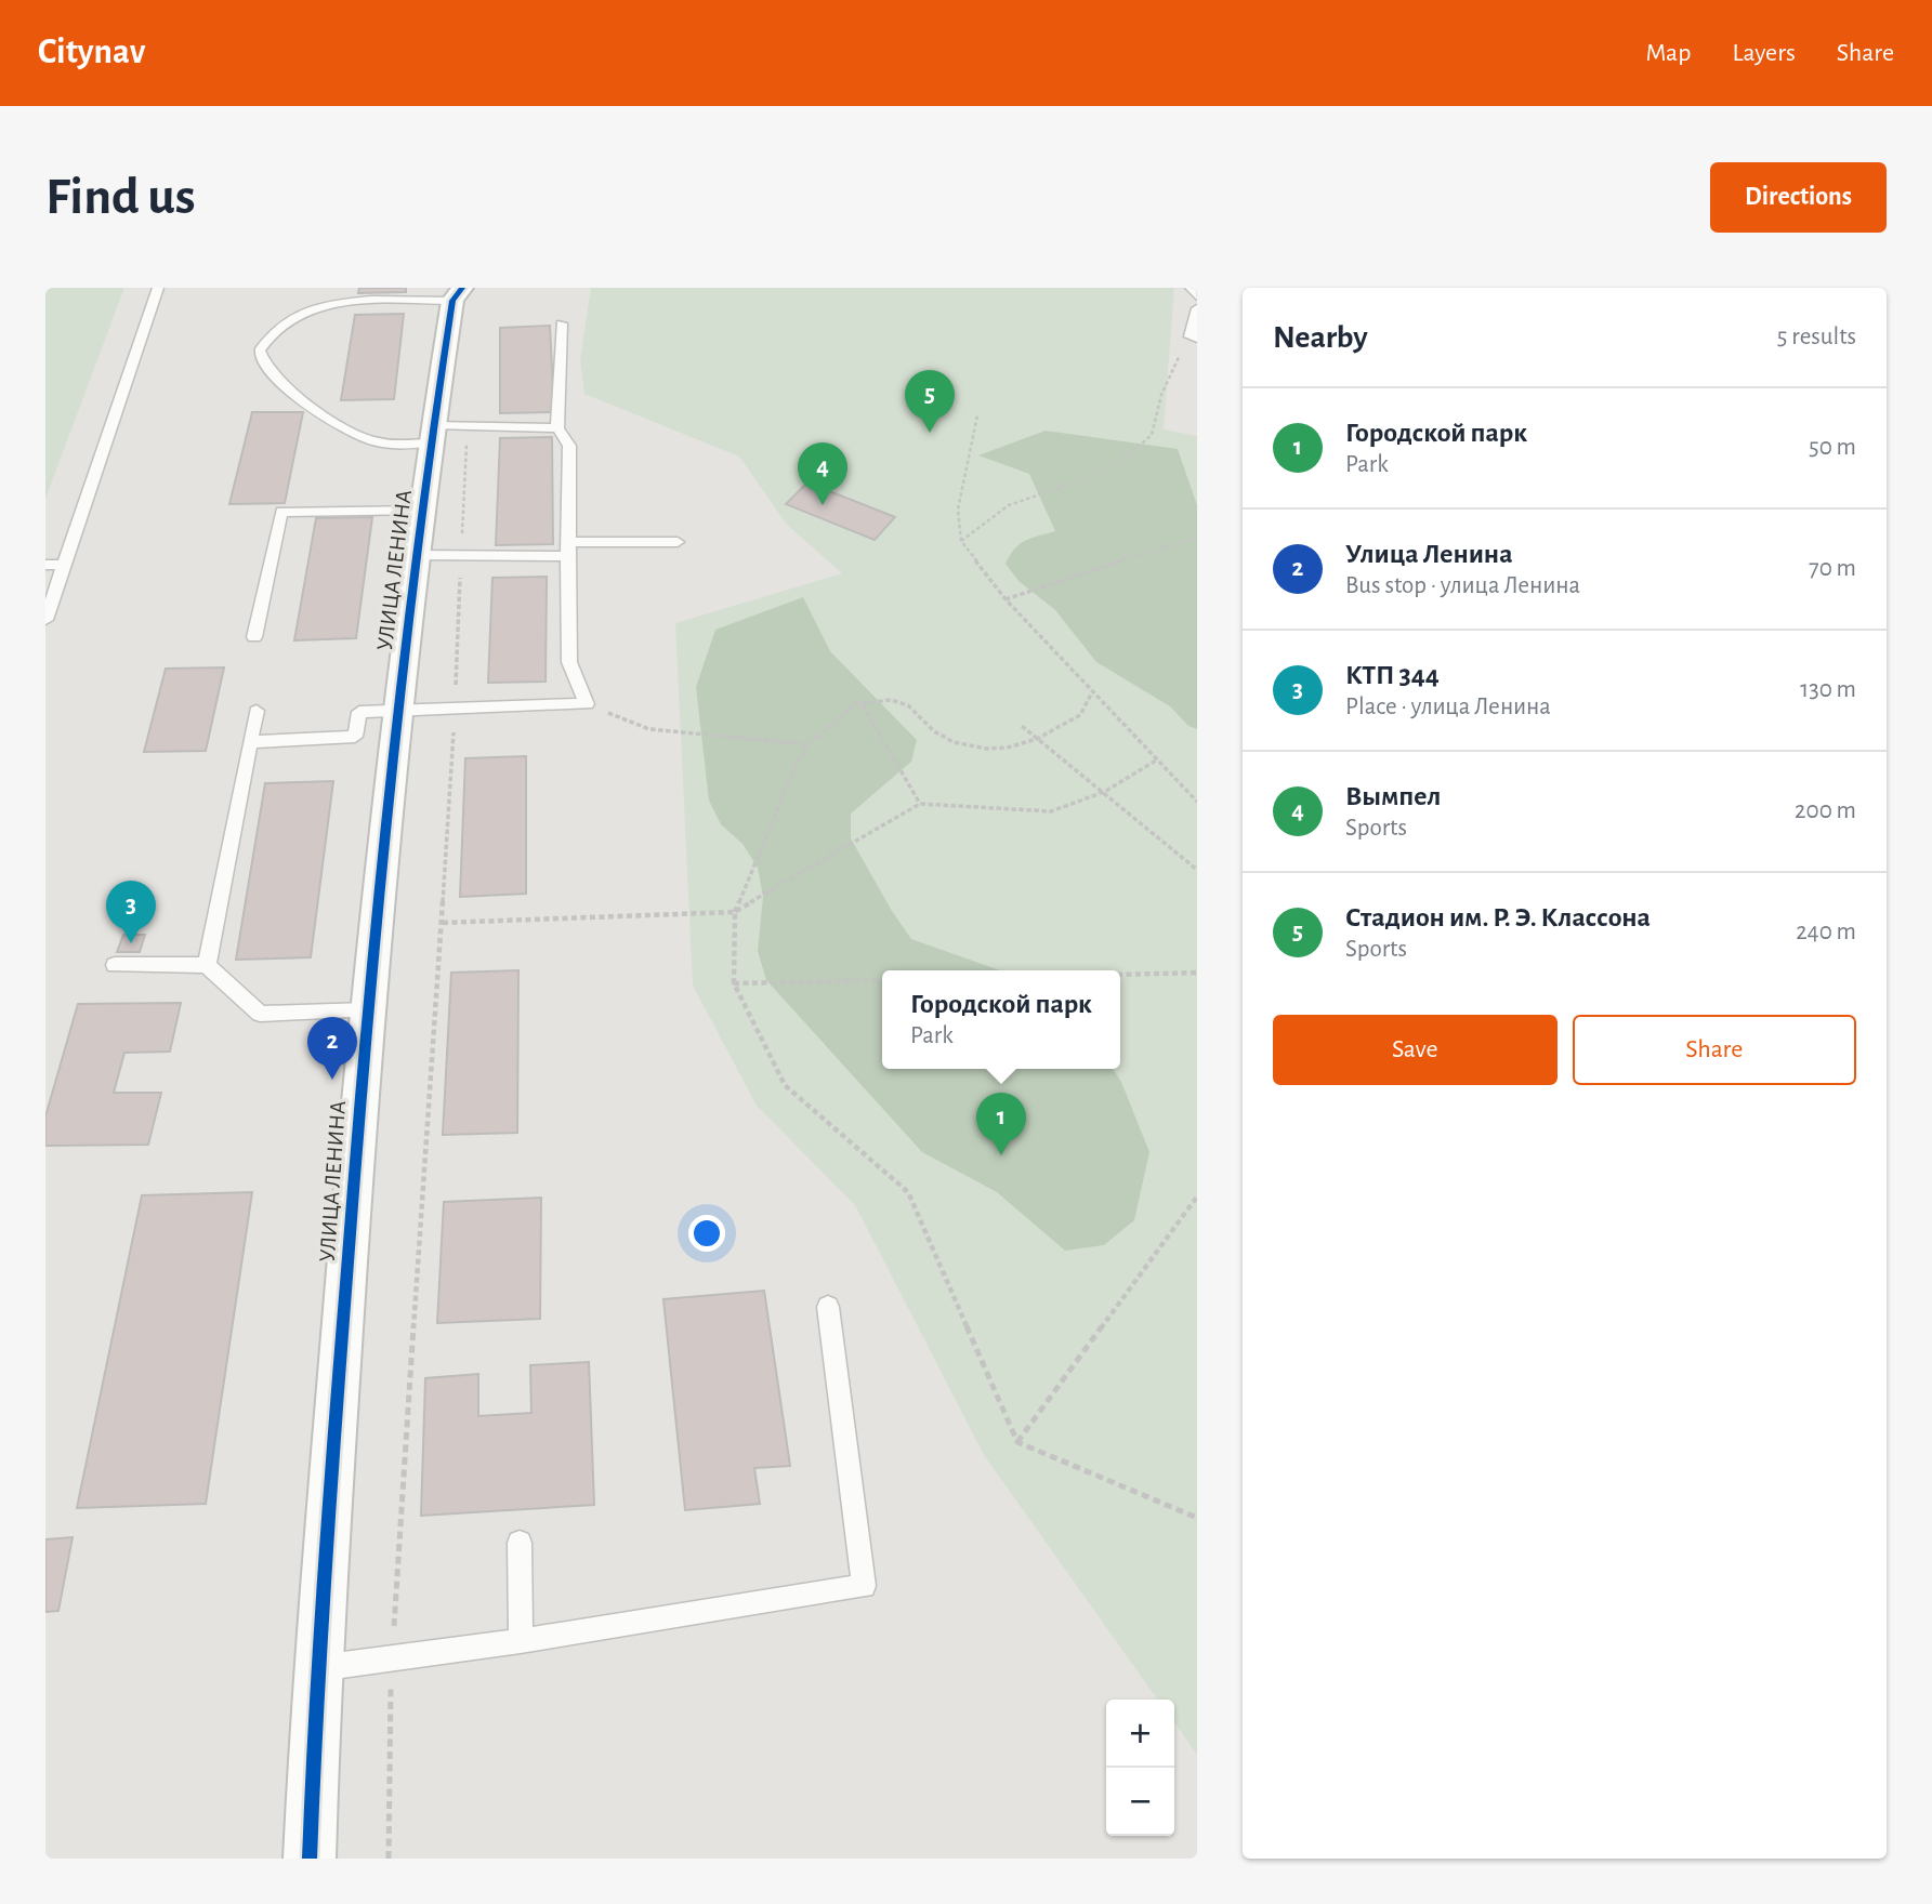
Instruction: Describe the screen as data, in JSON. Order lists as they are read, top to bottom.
{
  "streets": {
    "street": ["УЛИЦА ЛЕНИНА"]
  },
  "page": {
    "header": "Citynav",
    "nav": ["Map", "Layers", "Share"],
    "buttons": [
      "Directions",
      ["Save", "Share"]
    ],
    "title": "Find us",
    "heading": ["Nearby", "5 results"],
    "pins": [
      "5",
      "4",
      "3",
      "2",
      "1"
    ],
    "list": [
      {
        "mark": "1",
        "name": "Городской парк",
        "note": "Park",
        "value": "50 m"
      },
      {
        "mark": "2",
        "name": "Улица Ленина",
        "note": "Bus stop · улица Ленина",
        "value": "70 m"
      },
      {
        "mark": "3",
        "name": "КТП 344",
        "note": "Place · улица Ленина",
        "value": "130 m"
      },
      {
        "mark": "4",
        "name": "Вымпел",
        "note": "Sports",
        "value": "200 m"
      },
      {
        "mark": "5",
        "name": "Стадион им. Р. Э. Классона",
        "note": "Sports",
        "value": "240 m"
      }
    ],
    "popup": ["Городской парк", "Park"],
    "map_buttons": ["+", "−"]
  }
}
